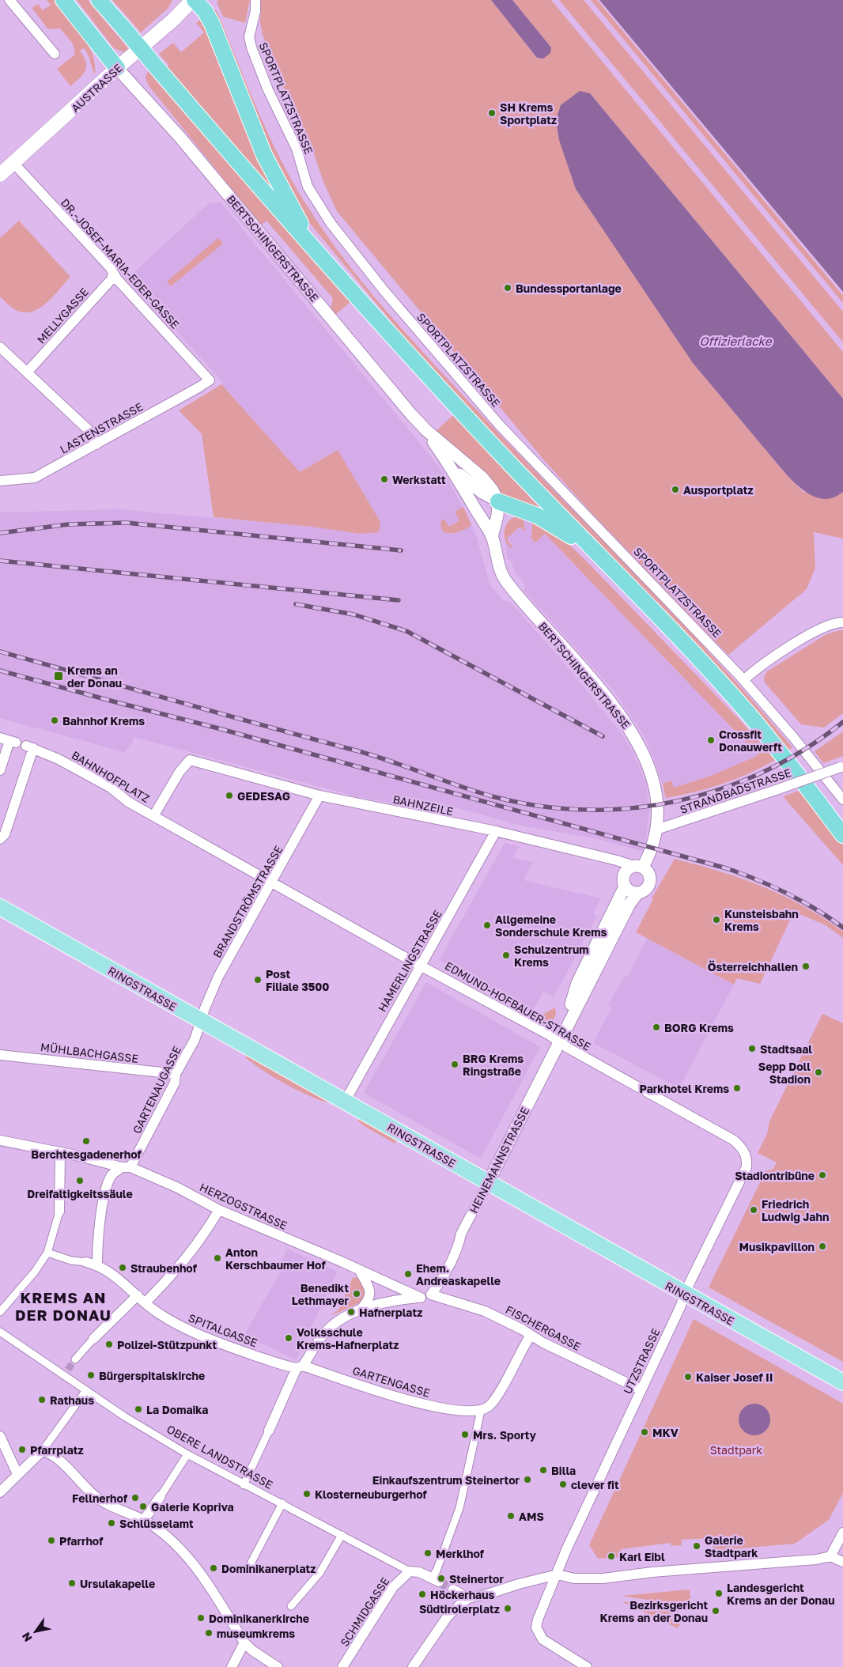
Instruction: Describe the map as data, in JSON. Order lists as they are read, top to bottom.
{
  "streets": {
    "main road": ["AUSTRASSE", "RINGSTRASSE"],
    "street": [
      "SPORTPLATZSTRASSE",
      "BERTSCHINGERSTRASSE",
      "DR.-JOSEF-MARIA-EDER-GASSE",
      "MELLYGASSE",
      "LASTENSTRASSE",
      "BAHNHOFPLATZ",
      "STRANDBADSTRASSE",
      "BAHNZEILE",
      "BRANDSTRÖMSTRASSE",
      "HAMERLINGSTRASSE",
      "EDMUND-HOFBAUER-STRASSE",
      "MÜHLBACHGASSE",
      "GARTENAUGASSE",
      "HEINEMANNSTRASSE",
      "HERZOGSTRASSE",
      "FISCHERGASSE",
      "SPITALGASSE",
      "UTZSTRASSE",
      "GARTENGASSE",
      "OBERE LANDSTRASSE",
      "SCHMIDGASSE"
    ]
  },
  "crossings": [
    ["AUSTRASSE", "BERTSCHINGERSTRASSE"],
    ["AUSTRASSE", "DR.-JOSEF-MARIA-EDER-GASSE"],
    ["BERTSCHINGERSTRASSE", "STRANDBADSTRASSE"],
    ["BERTSCHINGERSTRASSE", "BAHNZEILE"],
    ["BERTSCHINGERSTRASSE", "HEINEMANNSTRASSE"],
    ["DR.-JOSEF-MARIA-EDER-GASSE", "MELLYGASSE"],
    ["DR.-JOSEF-MARIA-EDER-GASSE", "LASTENSTRASSE"],
    ["BAHNHOFPLATZ", "BAHNZEILE"],
    ["BAHNHOFPLATZ", "BRANDSTRÖMSTRASSE"],
    ["BAHNHOFPLATZ", "EDMUND-HOFBAUER-STRASSE"],
    ["BAHNZEILE", "BRANDSTRÖMSTRASSE"],
    ["BAHNZEILE", "HAMERLINGSTRASSE"],
    ["BAHNZEILE", "HEINEMANNSTRASSE"],
    ["BRANDSTRÖMSTRASSE", "RINGSTRASSE"],
    ["BRANDSTRÖMSTRASSE", "EDMUND-HOFBAUER-STRASSE"],
    ["BRANDSTRÖMSTRASSE", "GARTENAUGASSE"],
    ["HAMERLINGSTRASSE", "RINGSTRASSE"],
    ["HAMERLINGSTRASSE", "EDMUND-HOFBAUER-STRASSE"],
    ["RINGSTRASSE", "GARTENAUGASSE"],
    ["RINGSTRASSE", "HEINEMANNSTRASSE"],
    ["RINGSTRASSE", "UTZSTRASSE"],
    ["EDMUND-HOFBAUER-STRASSE", "HEINEMANNSTRASSE"],
    ["EDMUND-HOFBAUER-STRASSE", "UTZSTRASSE"],
    ["MÜHLBACHGASSE", "GARTENAUGASSE"],
    ["GARTENAUGASSE", "HERZOGSTRASSE"],
    ["GARTENAUGASSE", "SPITALGASSE"],
    ["HEINEMANNSTRASSE", "FISCHERGASSE"],
    ["FISCHERGASSE", "UTZSTRASSE"],
    ["SPITALGASSE", "GARTENGASSE"],
    ["OBERE LANDSTRASSE", "SCHMIDGASSE"]
  ],
  "districts": ["KREMS AN DER DONAU"],
  "water": ["Offizierlacke"],
  "parks": ["Stadtpark"],
  "places": {
    "other": [
      "SH Krems Sportplatz",
      "Bundessportanlage",
      "Werkstatt",
      "Ausportplatz",
      "Bahnhof Krems",
      "Crossfit Donauwerft",
      "GEDESAG",
      "Kunsteisbahn Krems",
      "Allgemeine Sonderschule Krems",
      "Schulzentrum Krems",
      "Österreichhallen",
      "Post Filiale 3500",
      "BORG Krems",
      "Stadtsaal",
      "BRG Krems Ringstraße",
      "Sepp Doll Stadion",
      "Parkhotel Krems",
      "Berchtesgadenerhof",
      "Stadiontribüne",
      "Dreifaltigkeitssäule",
      "Friedrich Ludwig Jahn",
      "Musikpavillon",
      "Anton Kerschbaumer Hof",
      "Straubenhof",
      "Ehem. Andreaskapelle",
      "Benedikt Lethmayer",
      "Hafnerplatz",
      "Volksschule Krems-Hafnerplatz",
      "Polizei-Stützpunkt",
      "Bürgerspitalskirche",
      "Kaiser Josef II",
      "Rathaus",
      "La Domaika",
      "MKV",
      "Mrs. Sporty",
      "Pfarrplatz",
      "Billa",
      "Einkaufszentrum Steinertor",
      "clever fit",
      "Klosterneuburgerhof",
      "Fellnerhof",
      "Galerie Kopriva",
      "AMS",
      "Schlüsselamt",
      "Pfarrhof",
      "Galerie Stadtpark",
      "Merklhof",
      "Karl Eibl",
      "Dominikanerplatz",
      "Steinertor",
      "Ursulakapelle",
      "Landesgericht Krems an der Donau",
      "Höckerhaus",
      "Südtirolerplatz",
      "Bezirksgericht Krems an der Donau",
      "Dominikanerkirche",
      "museumkrems"
    ],
    "transit": ["Krems an der Donau"]
  },
  "north": "bottom left"
}
